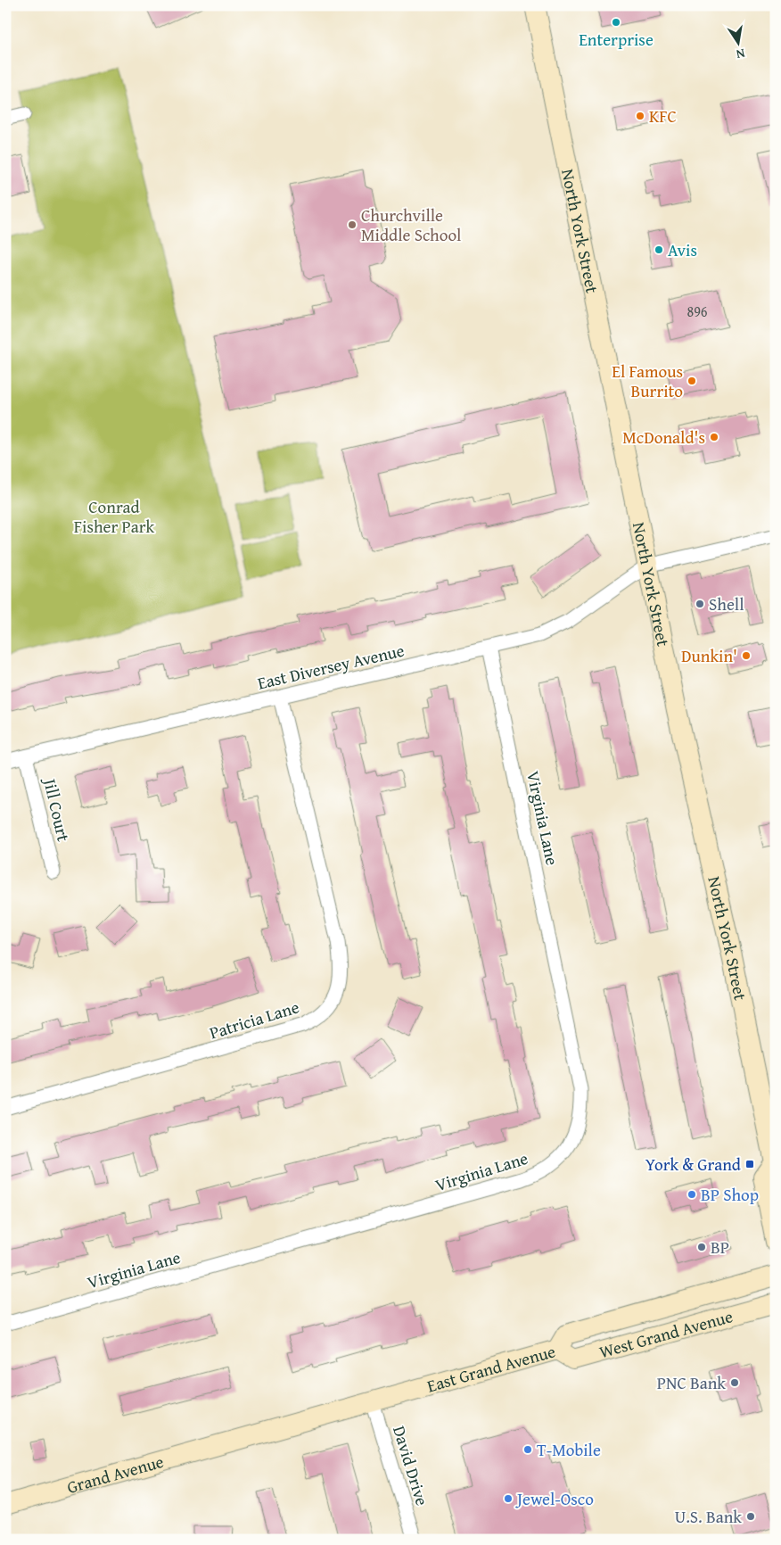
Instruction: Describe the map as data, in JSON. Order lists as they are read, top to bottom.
{
  "streets": {
    "main road": [
      "North York Street",
      "West Grand Avenue",
      "East Grand Avenue",
      "Grand Avenue"
    ],
    "street": [
      "East Diversey Avenue",
      "Jill Court",
      "Virginia Lane",
      "Patricia Lane",
      "David Drive"
    ]
  },
  "crossings": [
    ["North York Street", "East Diversey Avenue"],
    ["East Diversey Avenue", "Jill Court"],
    ["East Diversey Avenue", "Virginia Lane"],
    ["East Diversey Avenue", "Patricia Lane"],
    ["West Grand Avenue", "East Grand Avenue"],
    ["East Grand Avenue", "David Drive"],
    ["East Grand Avenue", "Grand Avenue"]
  ],
  "parks": ["Conrad Fisher Park"],
  "places": {
    "other": [
      "Enterprise",
      "KFC",
      "Churchville Middle School",
      "Avis",
      "El Famous Burrito",
      "McDonald's",
      "Shell",
      "Dunkin'",
      "BP Shop",
      "BP",
      "PNC Bank",
      "T-Mobile",
      "Jewel-Osco",
      "U.S. Bank"
    ],
    "transit": ["York & Grand"]
  },
  "house_numbers": ["896"],
  "north": "bottom"
}
